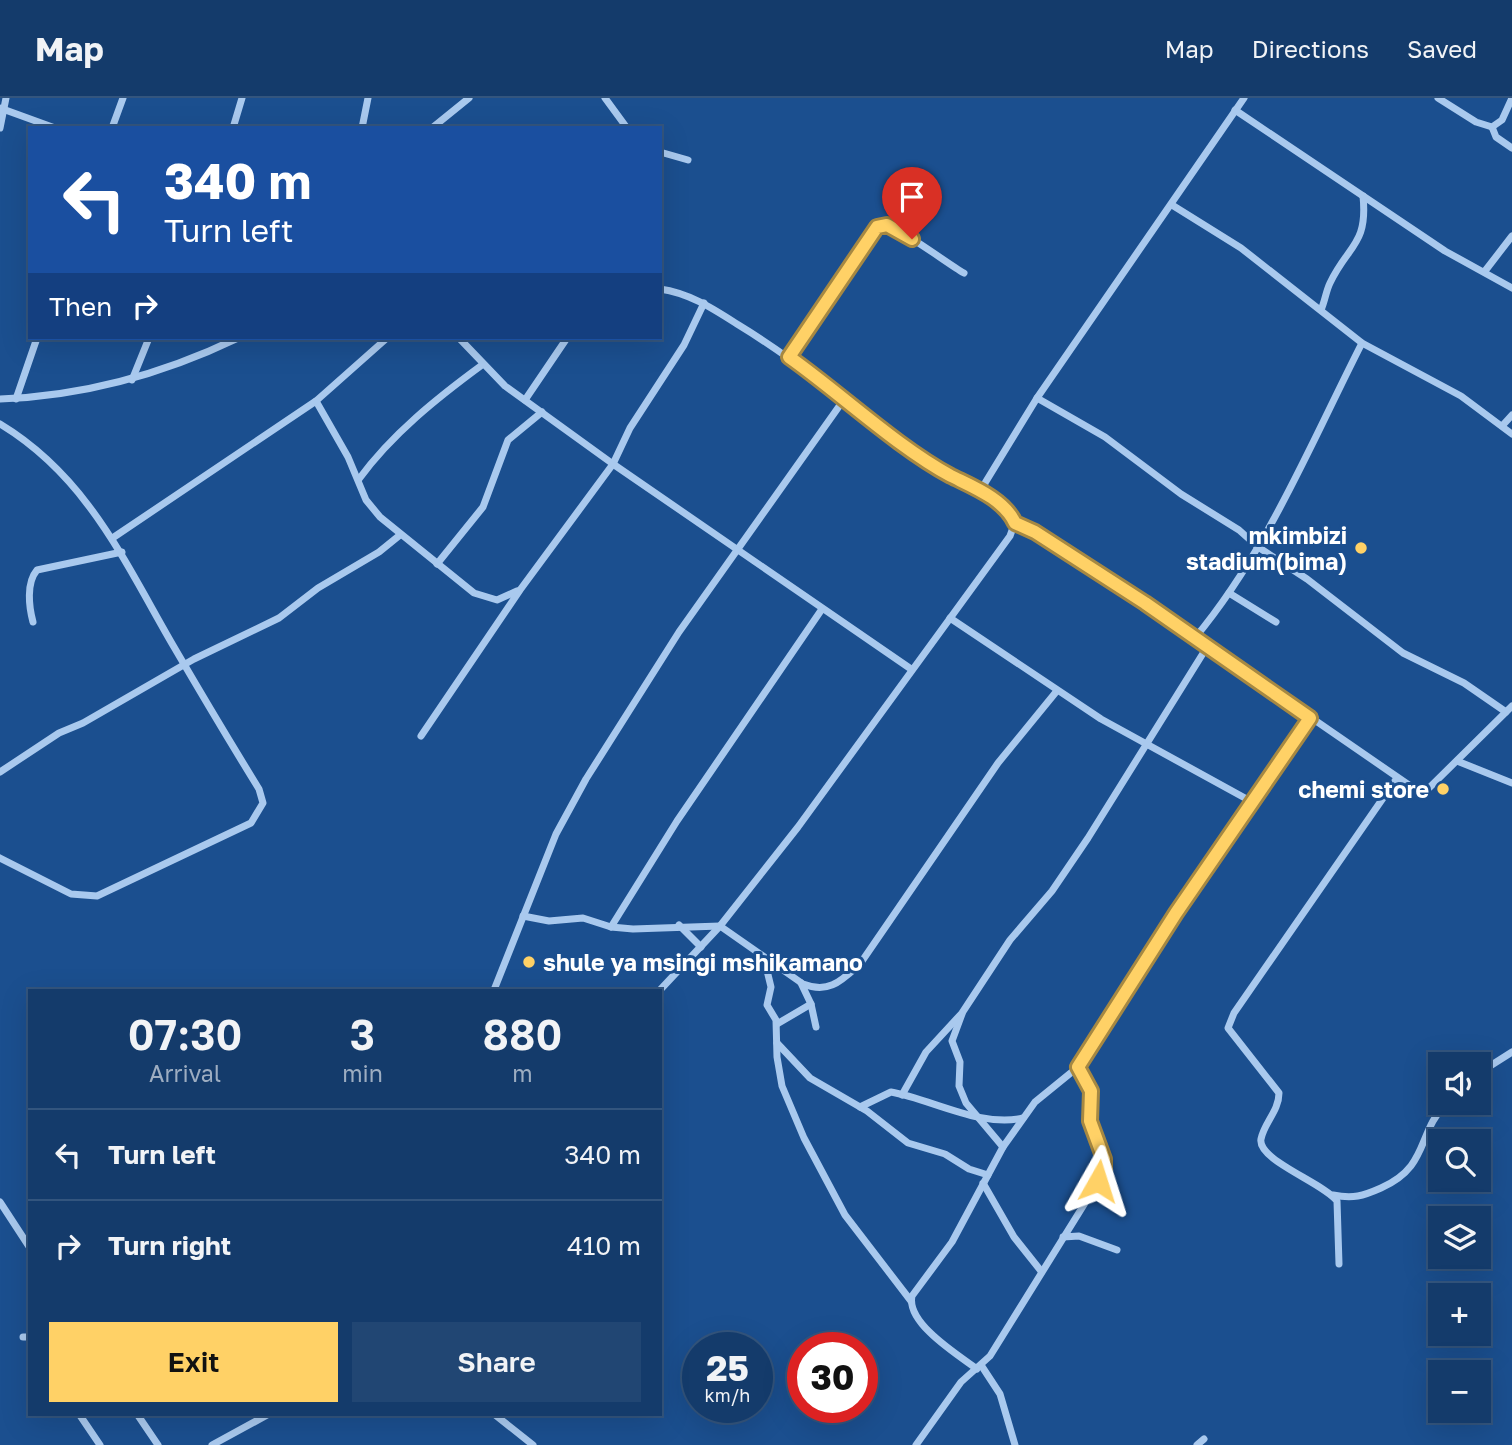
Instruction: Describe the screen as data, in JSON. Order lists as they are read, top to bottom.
{
  "places": ["mkimbizi stadium(bima)", "chemi store", "shule ya msingi mshikamano"],
  "page": {
    "header": "Map",
    "nav": ["Map", "Directions", "Saved"],
    "turn": ["340 m", "Turn left"],
    "then": "Then",
    "eta": [
      "07:30",
      "Arrival",
      "3",
      "min",
      "880",
      "m"
    ],
    "map_buttons": ["+", "−"],
    "list": [
      {
        "name": "Turn left",
        "value": "340 m"
      },
      {
        "name": "Turn right",
        "value": "410 m"
      }
    ],
    "buttons": ["Exit", "Share"],
    "speed": "25 km/h",
    "limit": "30"
  }
}
